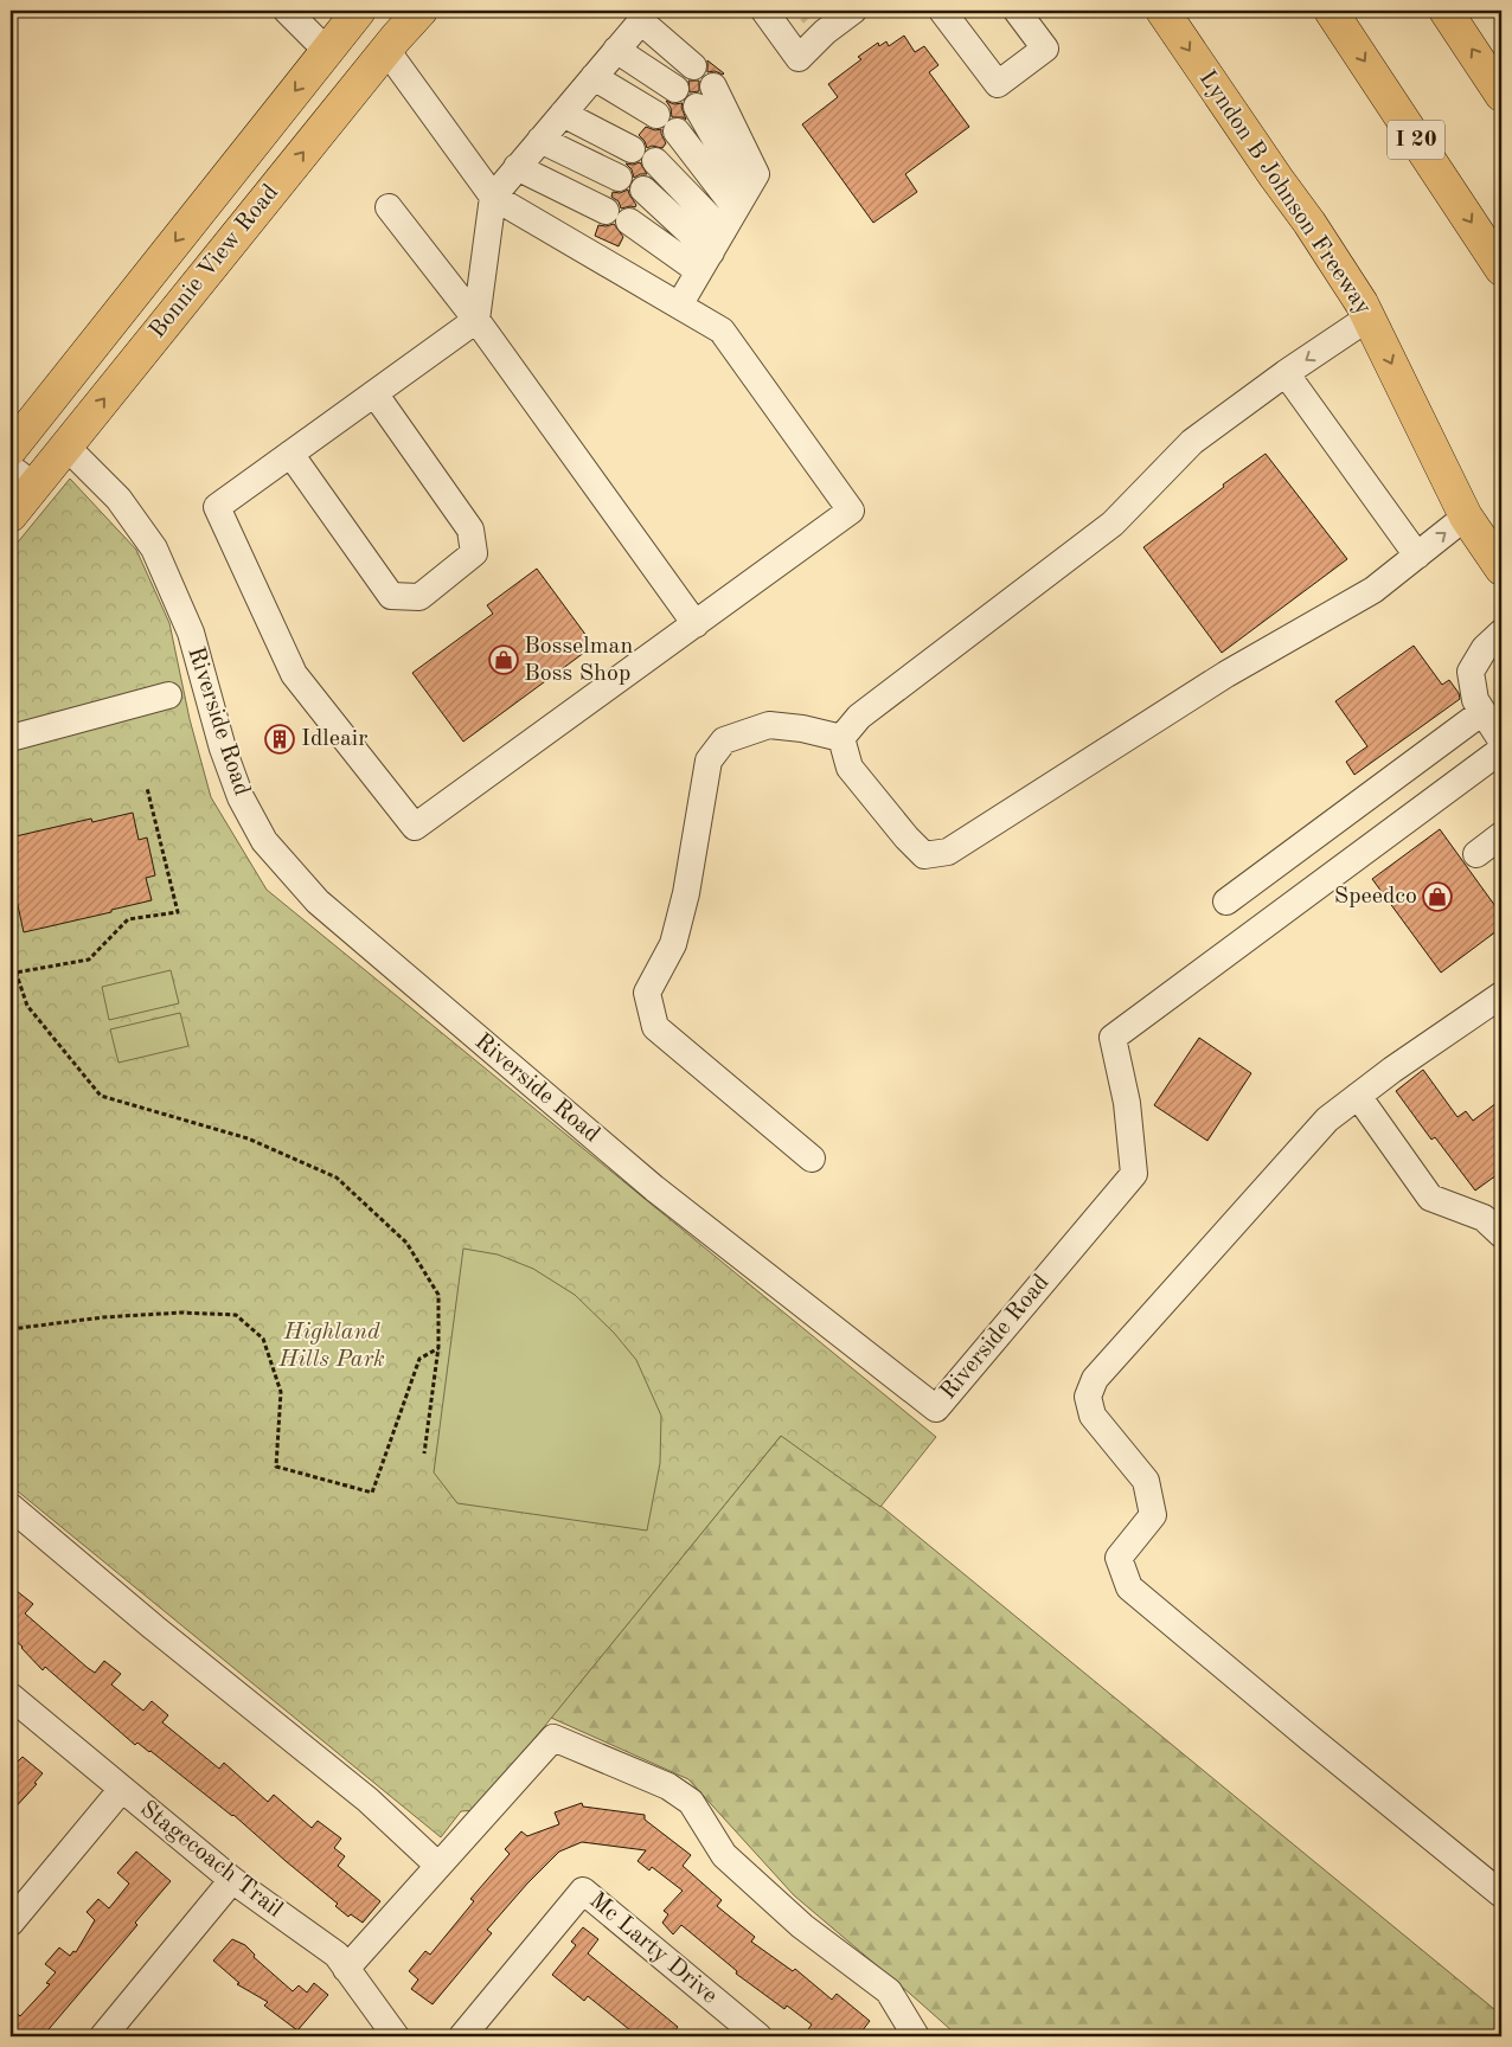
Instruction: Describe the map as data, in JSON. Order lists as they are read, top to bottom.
{
  "streets": {
    "main road": ["I 20", "Lyndon B Johnson Freeway", "Bonnie View Road"],
    "street": ["Riverside Road", "Stagecoach Trail", "Mc Larty Drive"]
  },
  "crossings": [
    ["Bonnie View Road", "Riverside Road"]
  ],
  "parks": ["Highland Hills Park"],
  "places": {
    "shop": ["Bosselman Boss Shop", "Speedco"],
    "building": ["Idleair"]
  }
}
